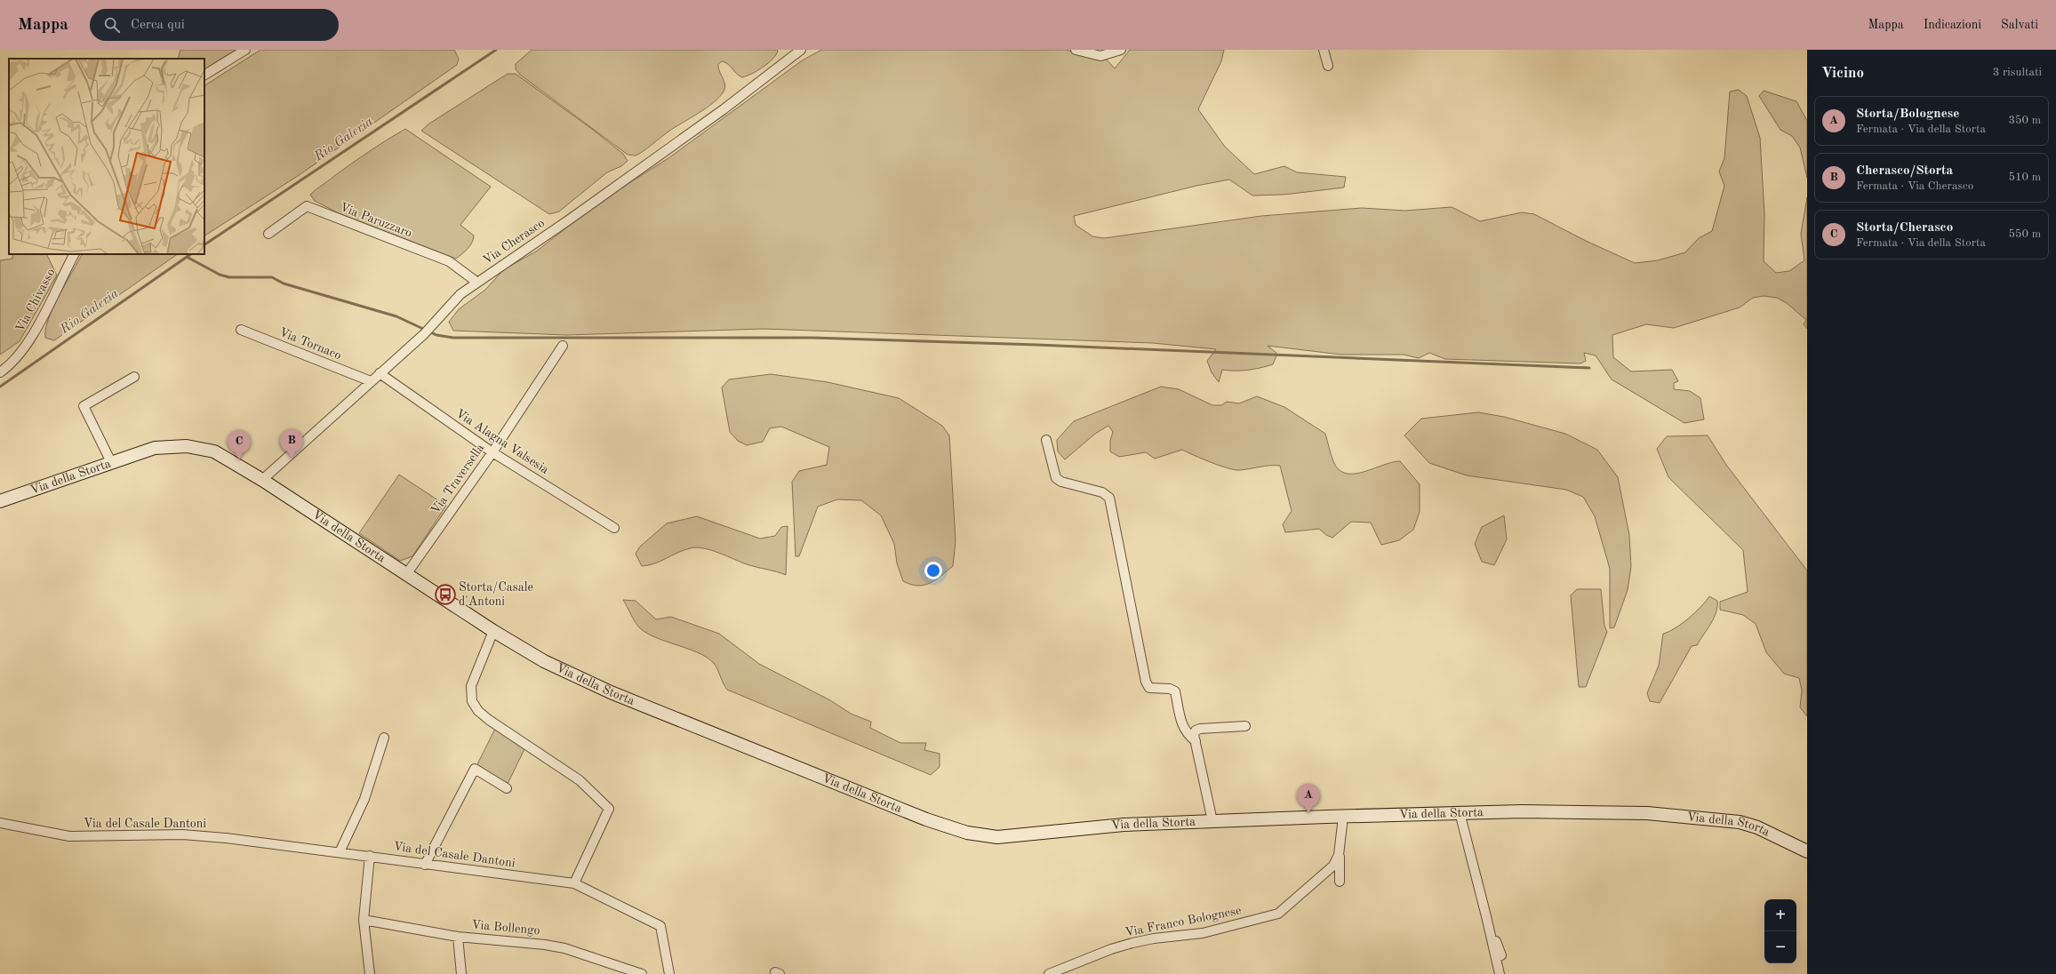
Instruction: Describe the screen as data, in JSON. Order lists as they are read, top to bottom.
{
  "streets": {
    "main road": ["Via della Storta"],
    "street": [
      "Via Paruzzaro",
      "Via Cherasco",
      "Via Chivasso",
      "Via Tornaco",
      "Via Alagna Valsesia",
      "Via Traversella",
      "Via del Casale Dantoni",
      "Via Franco Bolognese",
      "Via Bollengo"
    ]
  },
  "crossings": [
    ["Via Paruzzaro", "Via Cherasco"],
    ["Via Cherasco", "Via Tornaco"],
    ["Via Cherasco", "Via Alagna Valsesia"],
    ["Via Cherasco", "Via della Storta"],
    ["Via Alagna Valsesia", "Via Traversella"],
    ["Via della Storta", "Via Traversella"],
    ["Via della Storta", "Via Franco Bolognese"]
  ],
  "water": ["Rio Galeria"],
  "places": {
    "bus stop": ["Storta/Casale d'Antoni"]
  },
  "page": {
    "header": "Mappa",
    "search": "Cerca qui",
    "nav": ["Mappa", "Indicazioni", "Salvati"],
    "heading": ["Vicino", "3 risultati"],
    "list": [
      {
        "mark": "A",
        "name": "Storta/Bolognese",
        "note": "Fermata · Via della Storta",
        "value": "350 m"
      },
      {
        "mark": "B",
        "name": "Cherasco/Storta",
        "note": "Fermata · Via Cherasco",
        "value": "510 m"
      },
      {
        "mark": "C",
        "name": "Storta/Cherasco",
        "note": "Fermata · Via della Storta",
        "value": "550 m"
      }
    ],
    "pins": ["B", "C", "A"],
    "map_buttons": ["+", "−"]
  }
}
